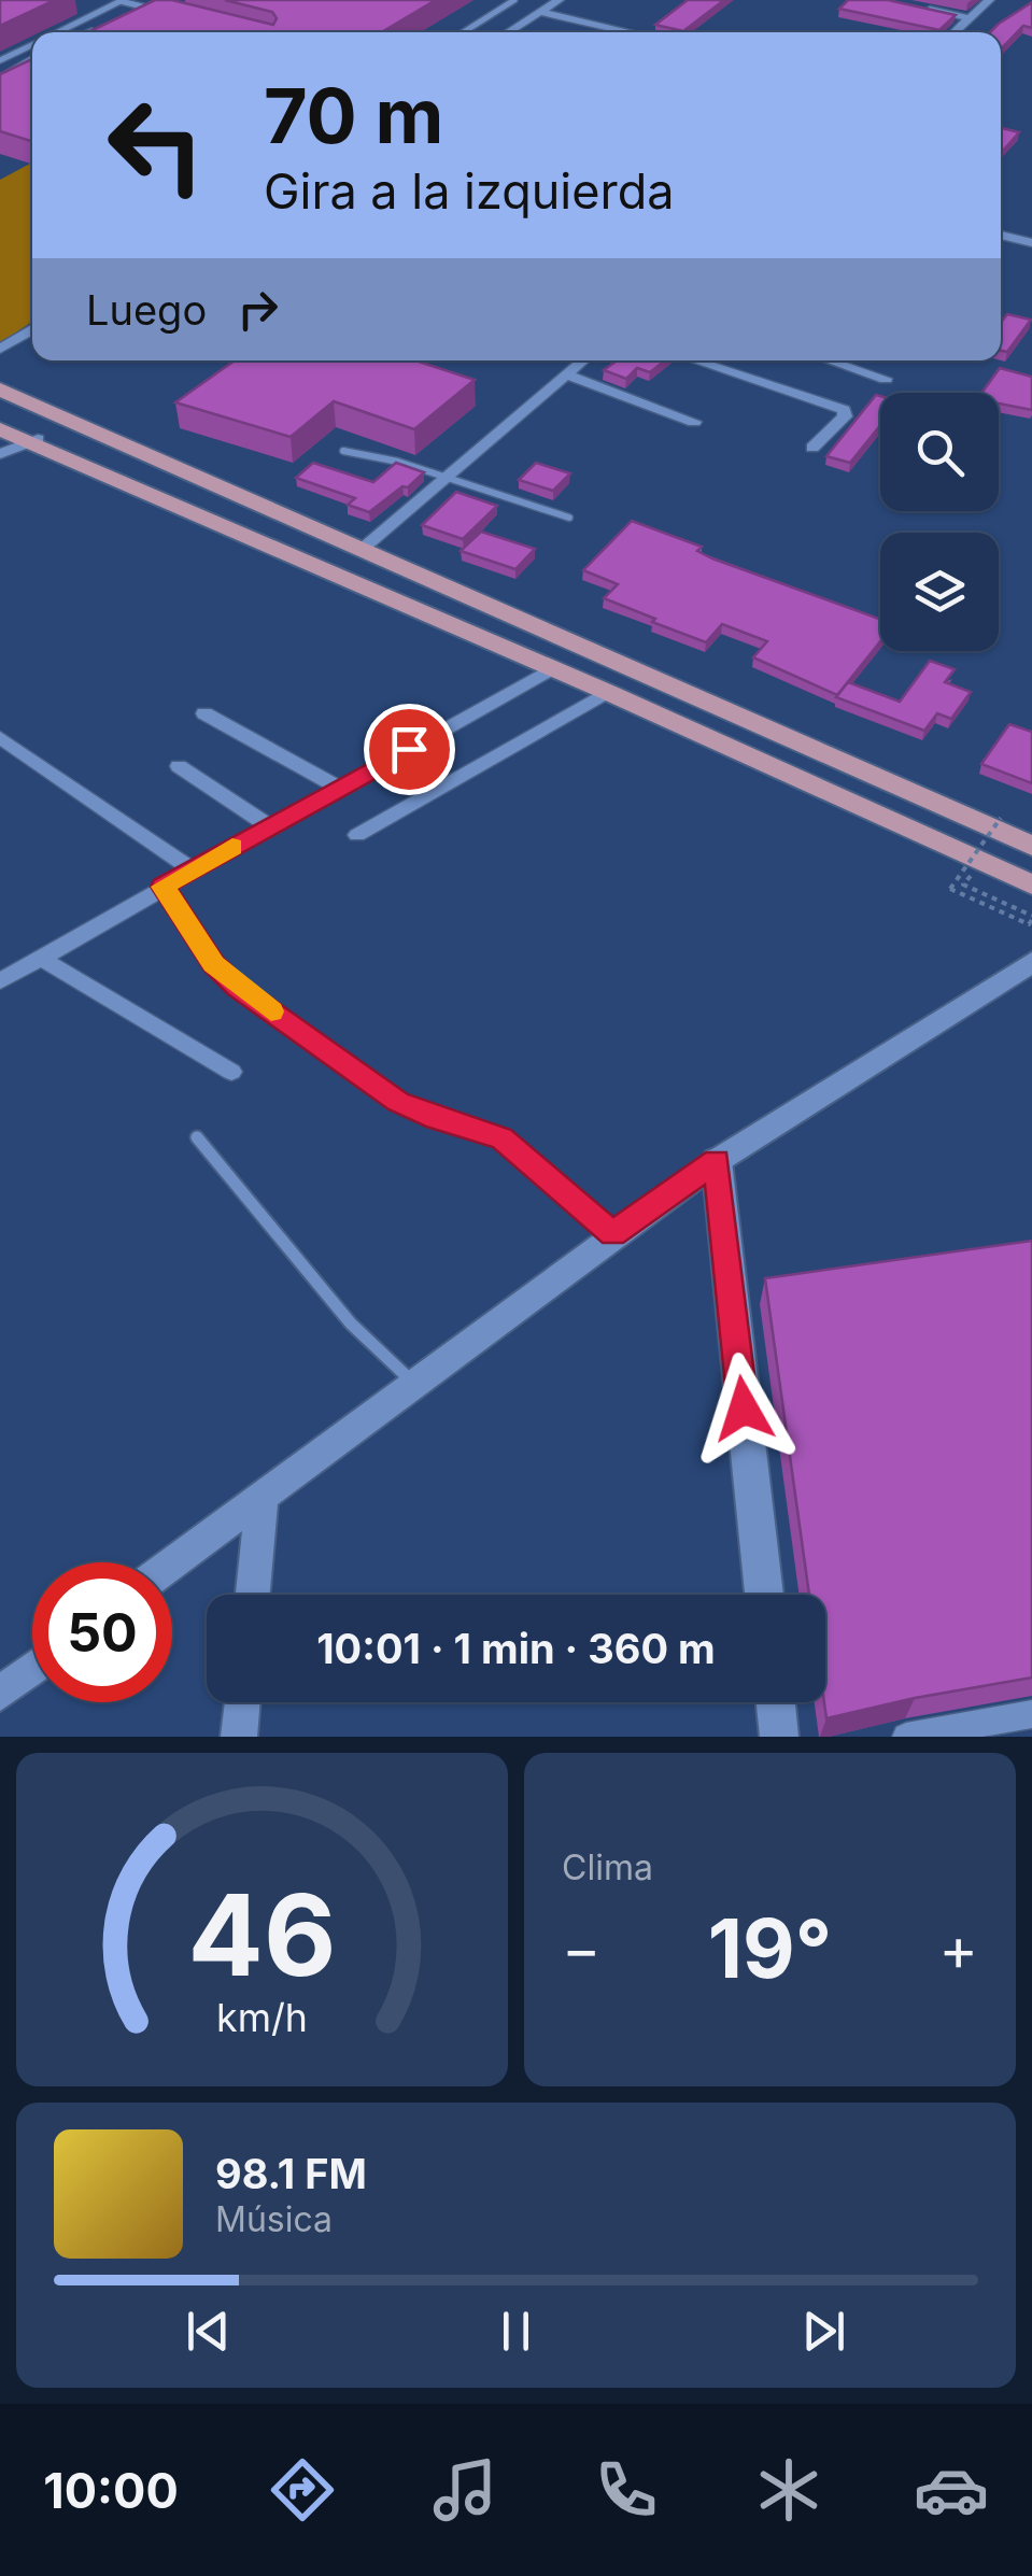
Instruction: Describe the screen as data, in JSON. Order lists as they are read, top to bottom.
{
  "page": {
    "turn": ["70 m", "Gira a la izquierda"],
    "then": "Luego",
    "limit": "50",
    "trip": "10:01 · 1 min · 360 m",
    "tile": "Clima",
    "heat": ["−", "19°", "+"],
    "song": ["98.1 FM", "Música"],
    "tabs": "10:00",
    "gauge": ["46", "km/h"]
  }
}
